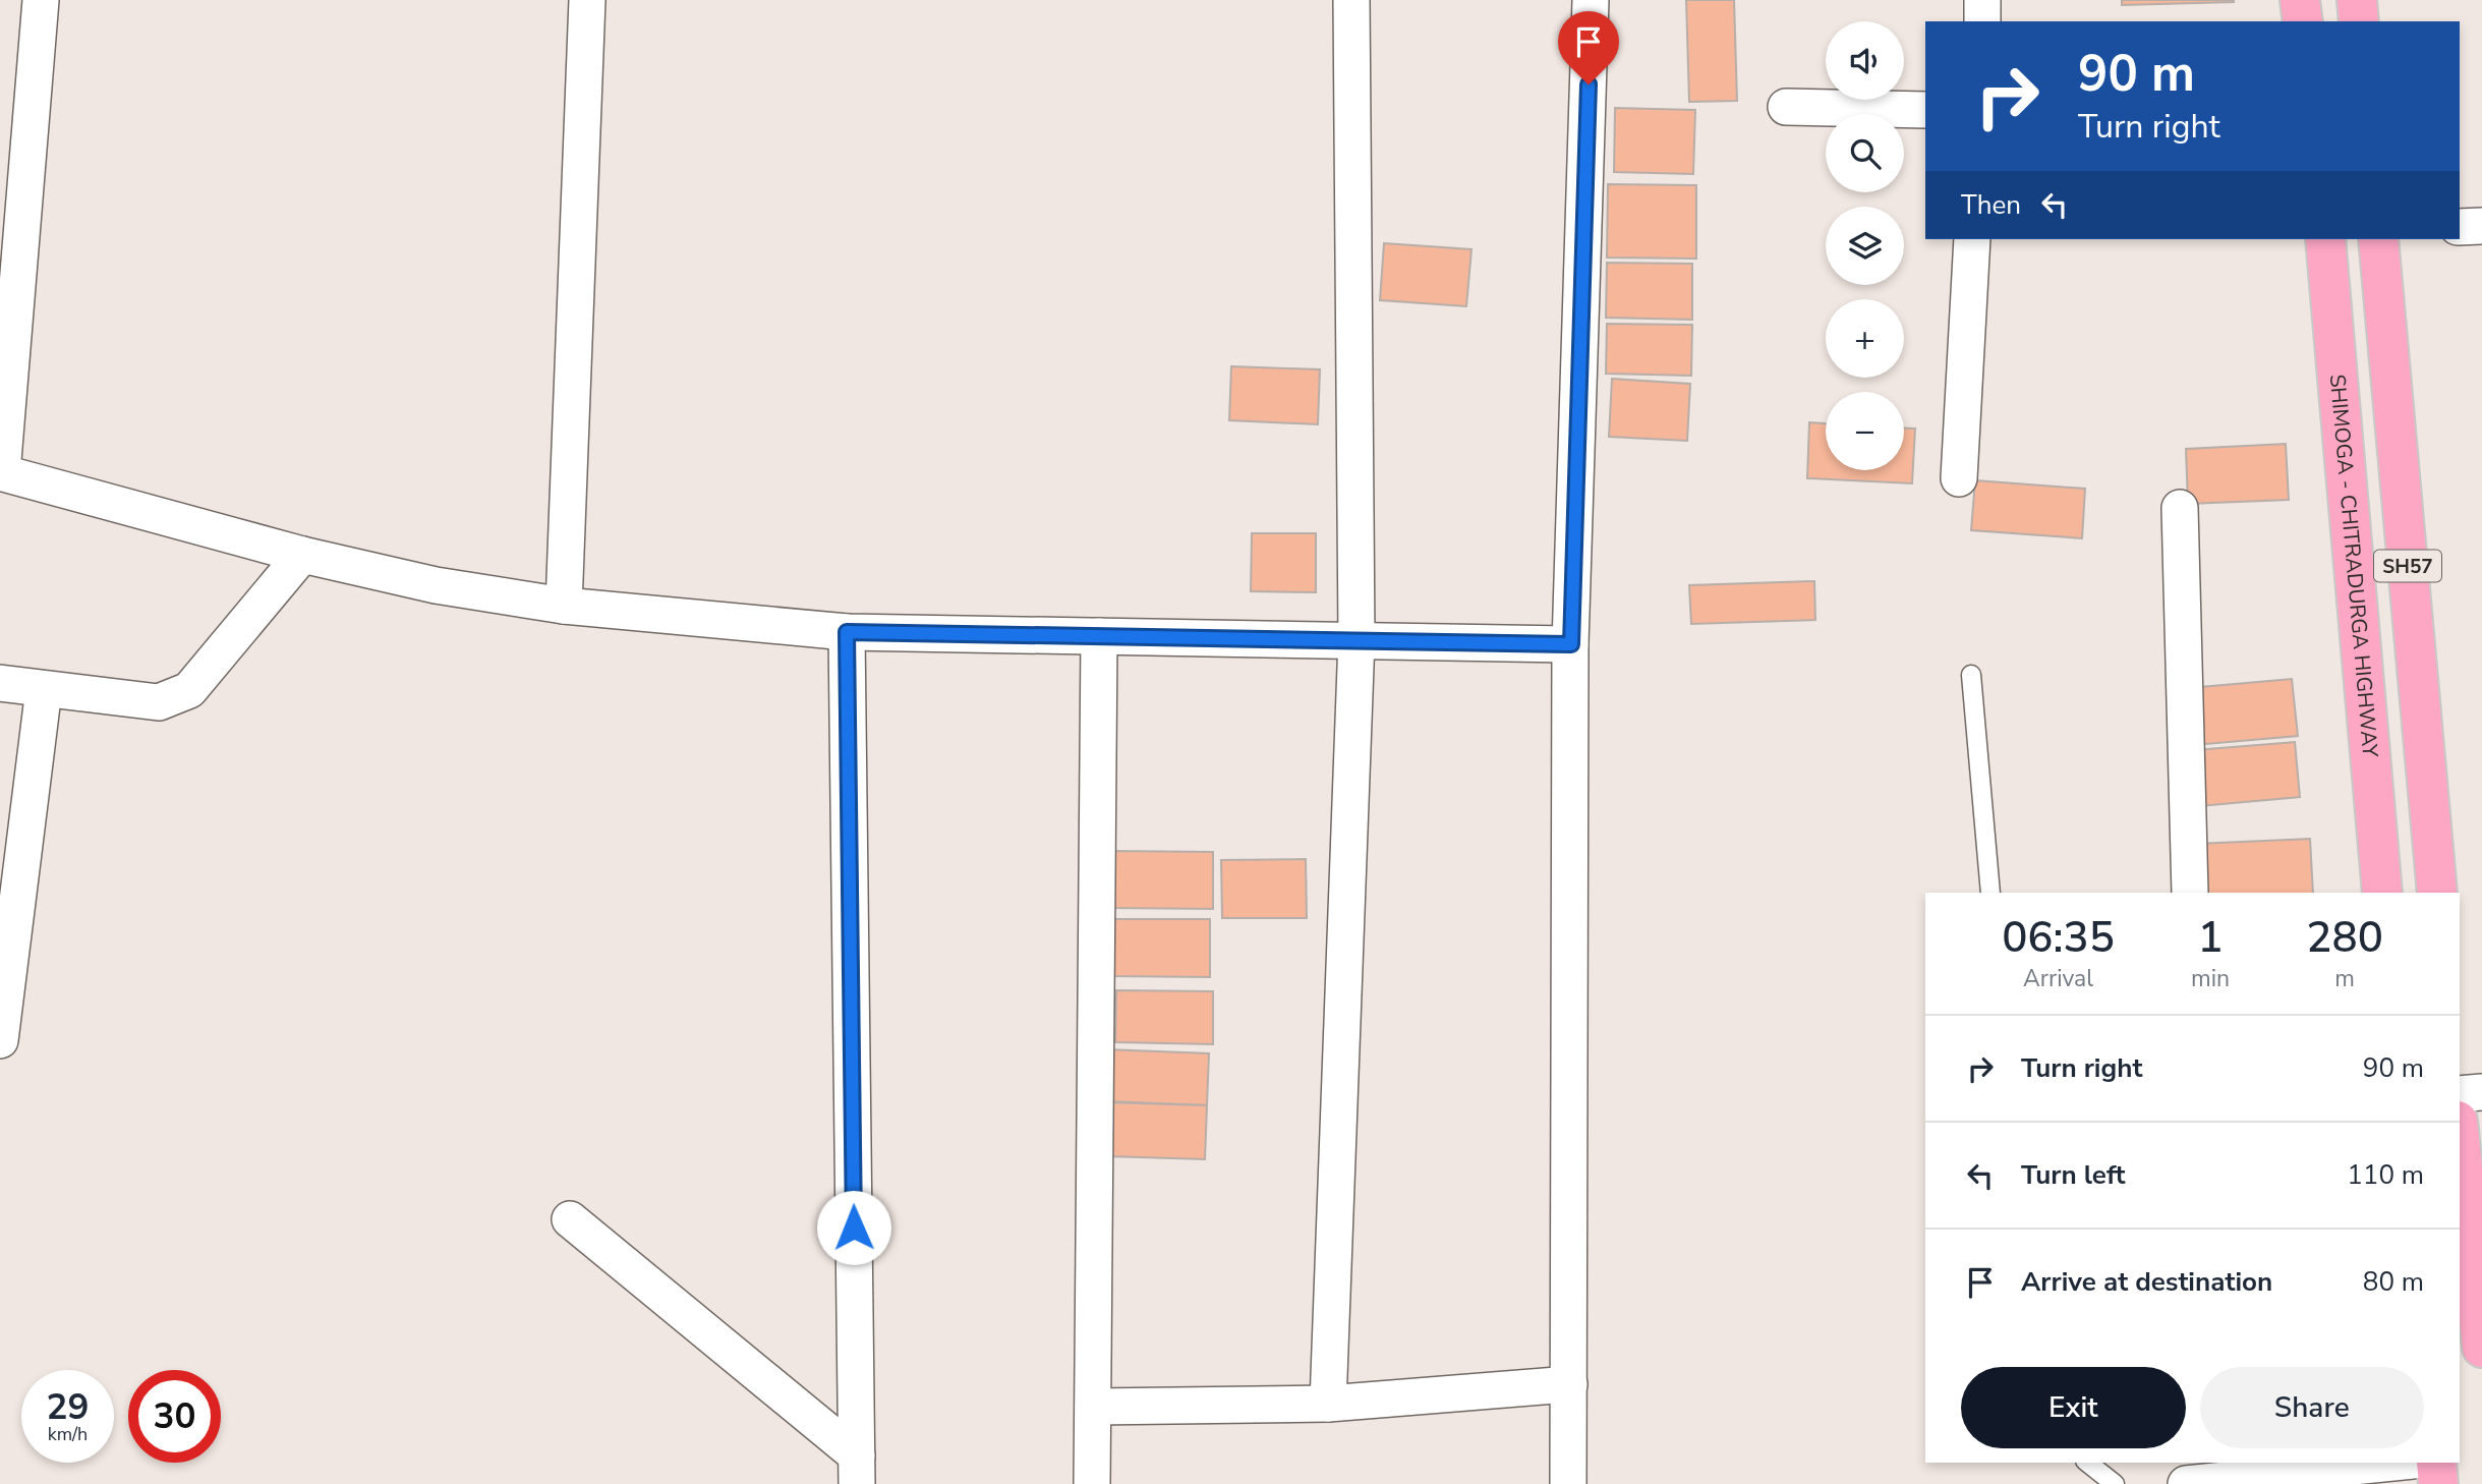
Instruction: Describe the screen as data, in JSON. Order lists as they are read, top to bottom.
{
  "streets": {
    "main road": ["SHIMOGA - CHITRADURGA HIGHWAY", "SH57"]
  },
  "page": {
    "map_buttons": ["+", "−"],
    "turn": ["90 m", "Turn right"],
    "then": "Then",
    "eta": [
      "06:35",
      "Arrival",
      "1",
      "min",
      "280",
      "m"
    ],
    "list": [
      {
        "name": "Turn right",
        "value": "90 m"
      },
      {
        "name": "Turn left",
        "value": "110 m"
      },
      {
        "name": "Arrive at destination",
        "value": "80 m"
      }
    ],
    "buttons": ["Exit", "Share"],
    "speed": "29 km/h",
    "limit": "30"
  }
}
